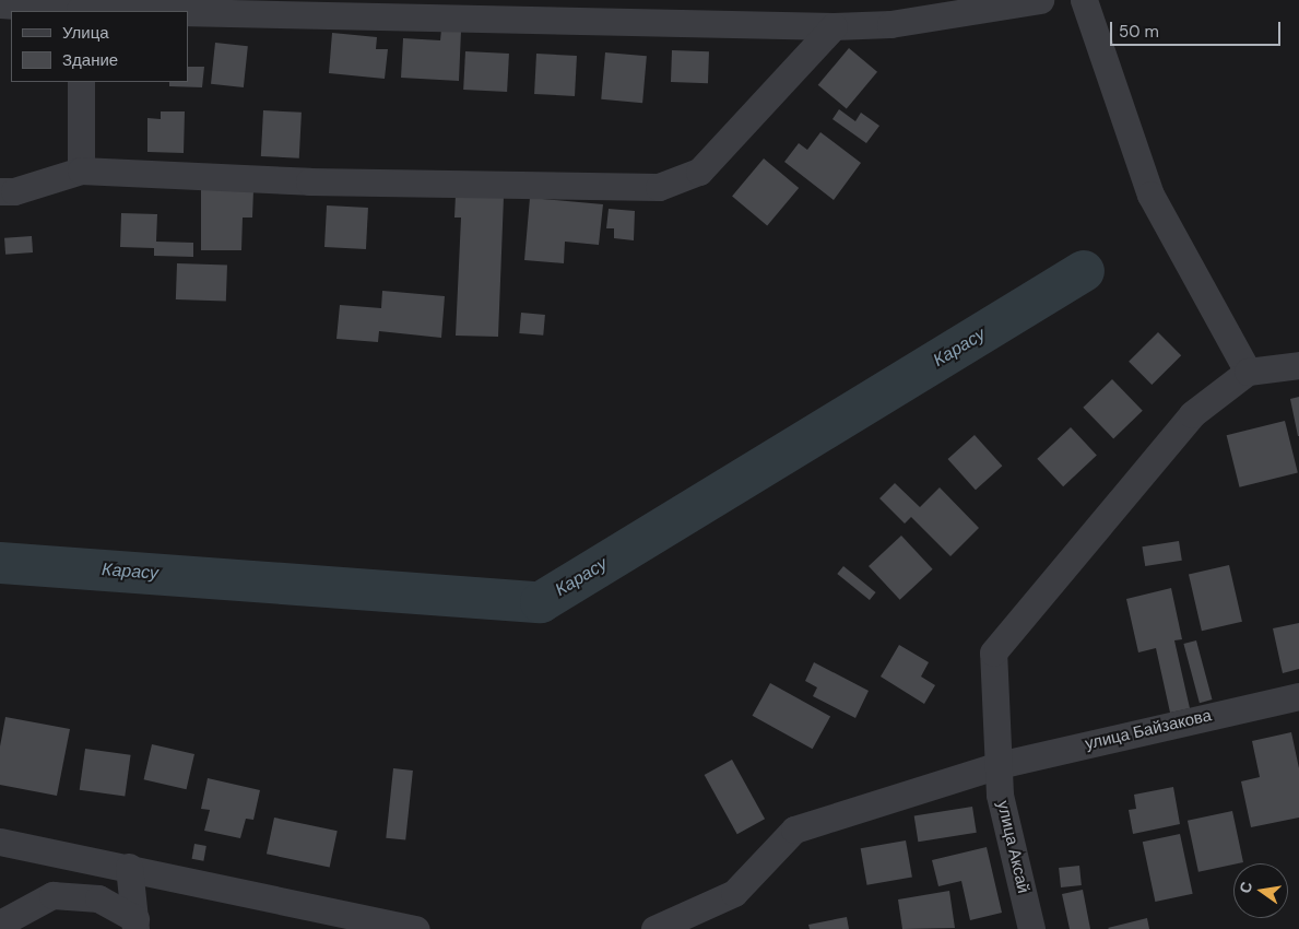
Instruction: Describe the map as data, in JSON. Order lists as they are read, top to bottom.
{
  "streets": {
    "street": ["улица Байзакова", "улица Аксай"]
  },
  "crossings": [
    ["улица Байзакова", "улица Аксай"]
  ],
  "water": ["Карасу"],
  "legend": ["Улица", "Здание"],
  "scale_bar": "50 m",
  "north": "left"
}
